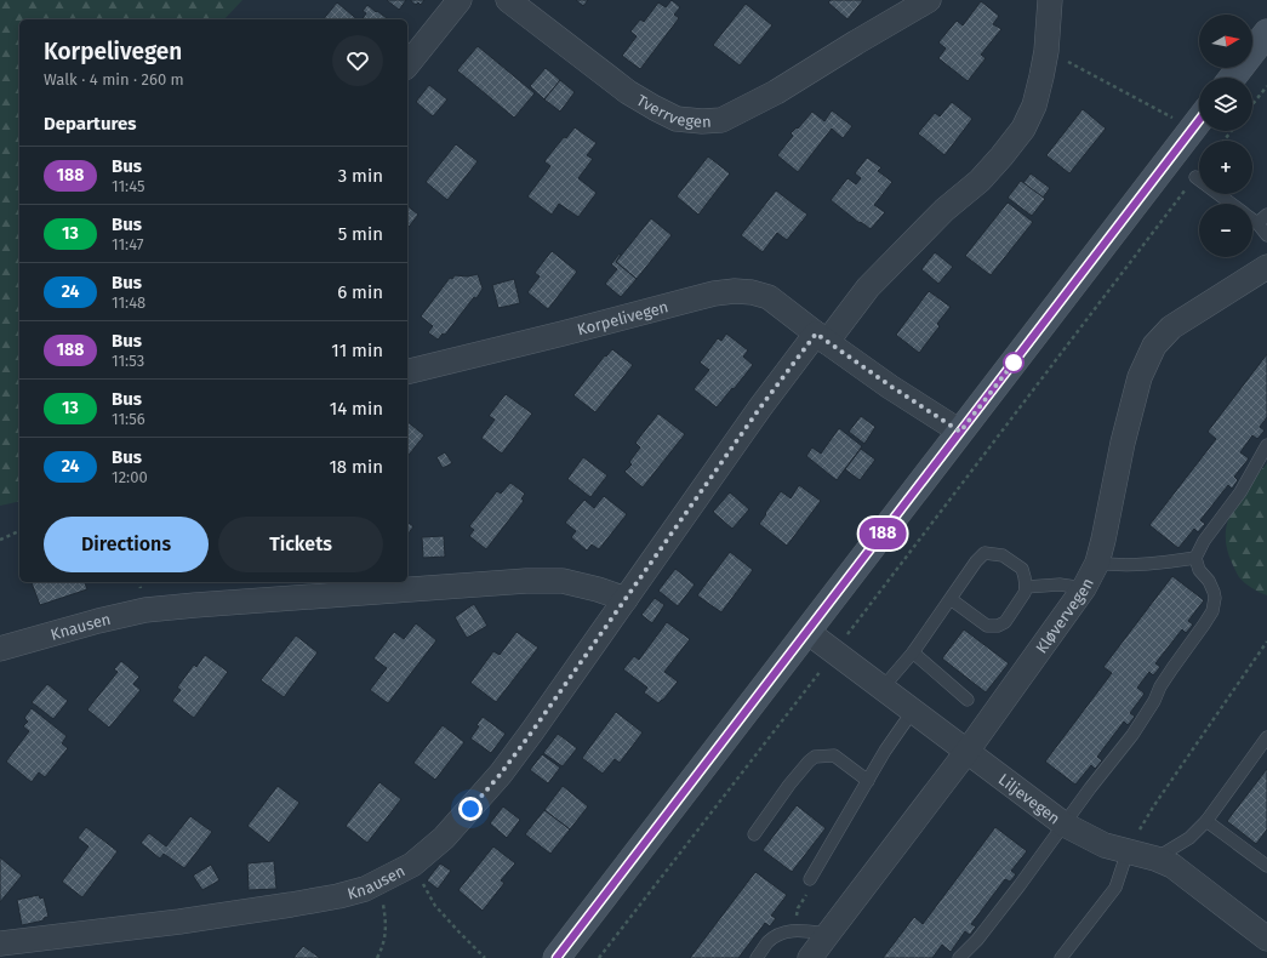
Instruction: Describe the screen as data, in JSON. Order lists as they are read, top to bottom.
{
  "streets": {
    "street": [
      "Tverrvegen",
      "Korpelivegen",
      "Kløvervegen",
      "Knausen",
      "Liljevegen"
    ]
  },
  "crossings": [
    ["Korpelivegen", "Knausen"],
    ["Kløvervegen", "Liljevegen"]
  ],
  "lines": ["bus line 188"],
  "north": "right",
  "page": {
    "on_map": "188",
    "map_buttons": ["+", "−"],
    "heading": [
      ["Korpelivegen", "Walk · 4 min · 260 m"],
      "Departures"
    ],
    "list": [
      {
        "mark": "188",
        "name": "Bus",
        "note": "11:45",
        "value": "3 min"
      },
      {
        "mark": "13",
        "name": "Bus",
        "note": "11:47",
        "value": "5 min"
      },
      {
        "mark": "24",
        "name": "Bus",
        "note": "11:48",
        "value": "6 min"
      },
      {
        "mark": "188",
        "name": "Bus",
        "note": "11:53",
        "value": "11 min"
      },
      {
        "mark": "13",
        "name": "Bus",
        "note": "11:56",
        "value": "14 min"
      },
      {
        "mark": "24",
        "name": "Bus",
        "note": "12:00",
        "value": "18 min"
      }
    ],
    "buttons": ["Directions", "Tickets"]
  }
}
